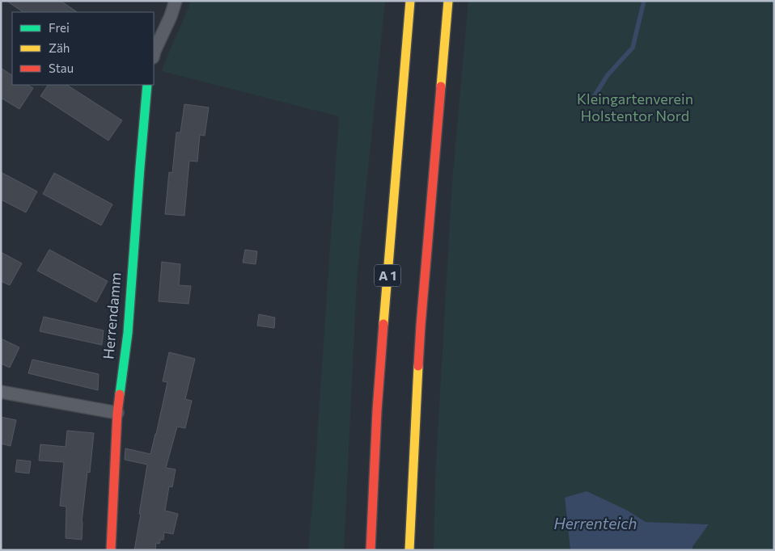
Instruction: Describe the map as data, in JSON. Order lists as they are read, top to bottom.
{
  "streets": {
    "main road": ["A 1", "Herrendamm"]
  },
  "water": ["Herrenteich"],
  "parks": ["Kleingartenverein Holstentor Nord"],
  "legend": ["Frei", "Zäh", "Stau"]
}
